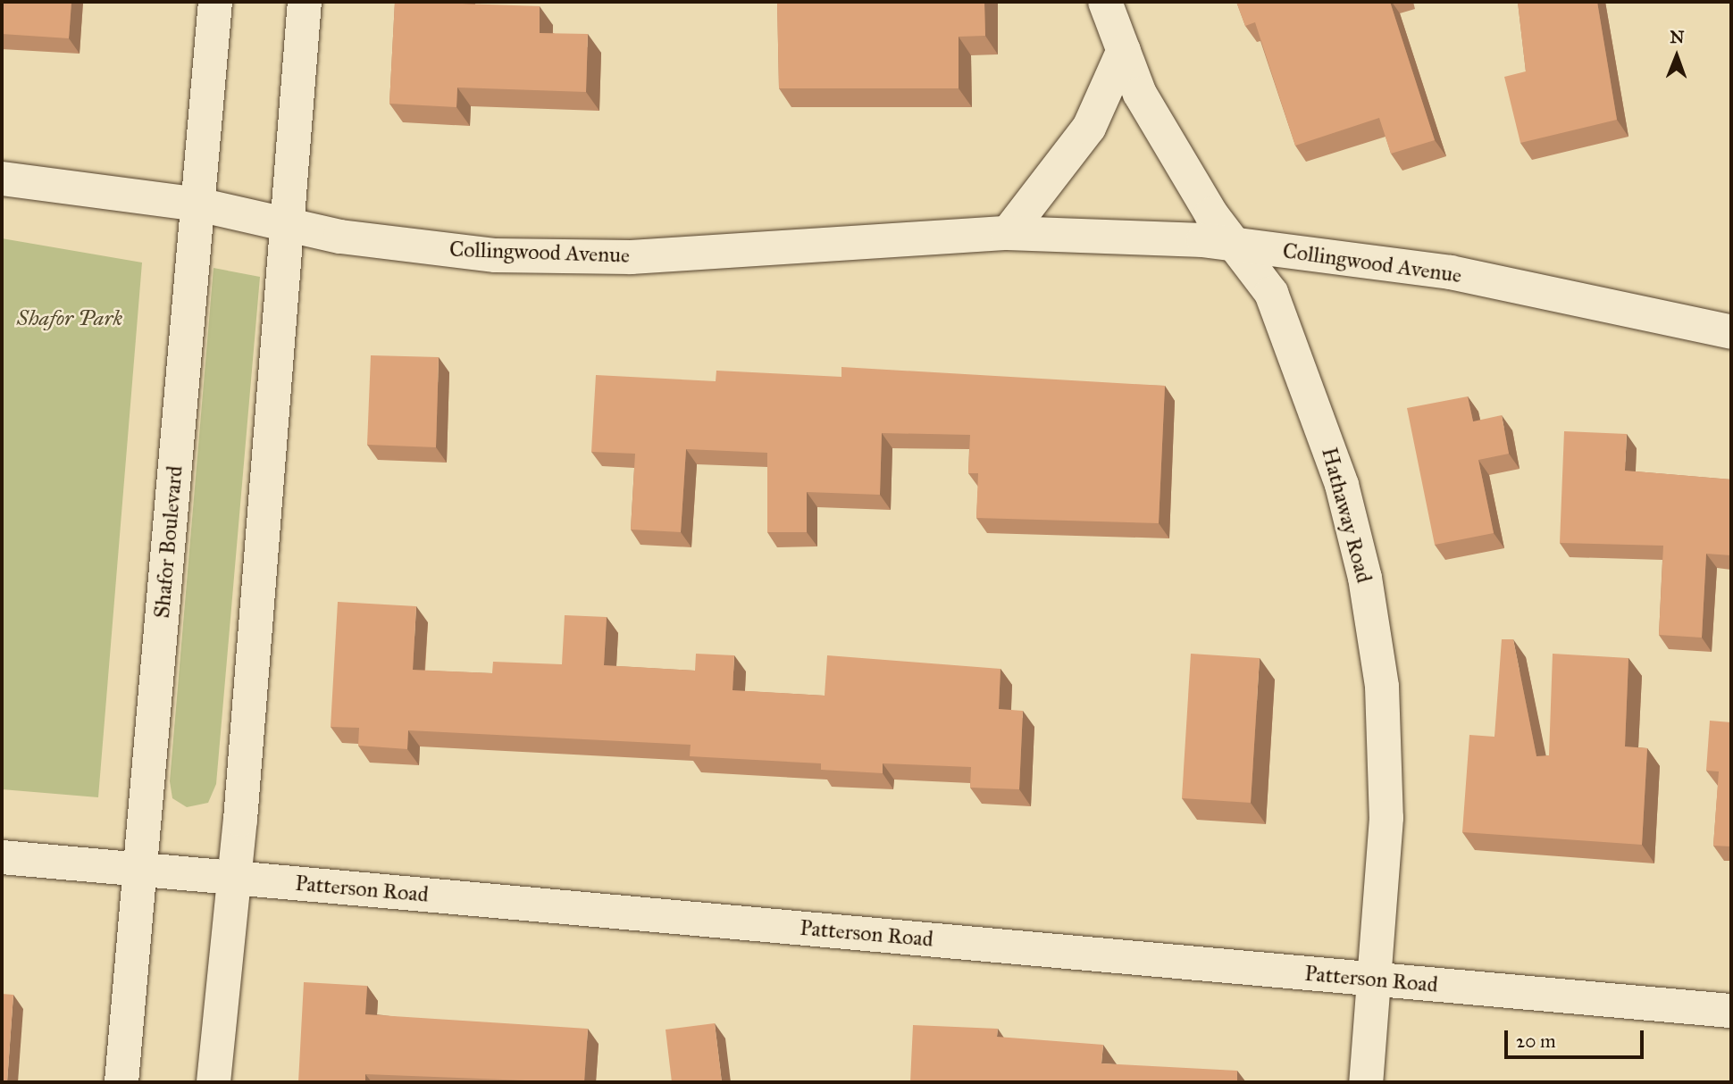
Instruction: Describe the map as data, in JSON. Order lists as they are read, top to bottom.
{
  "streets": {
    "street": [
      "Collingwood Avenue",
      "Hathaway Road",
      "Shafor Boulevard",
      "Patterson Road"
    ]
  },
  "crossings": [
    ["Collingwood Avenue", "Hathaway Road"],
    ["Collingwood Avenue", "Shafor Boulevard"],
    ["Hathaway Road", "Patterson Road"],
    ["Shafor Boulevard", "Patterson Road"]
  ],
  "parks": ["Shafor Park"],
  "scale_bar": "20 m",
  "north": "top"
}
